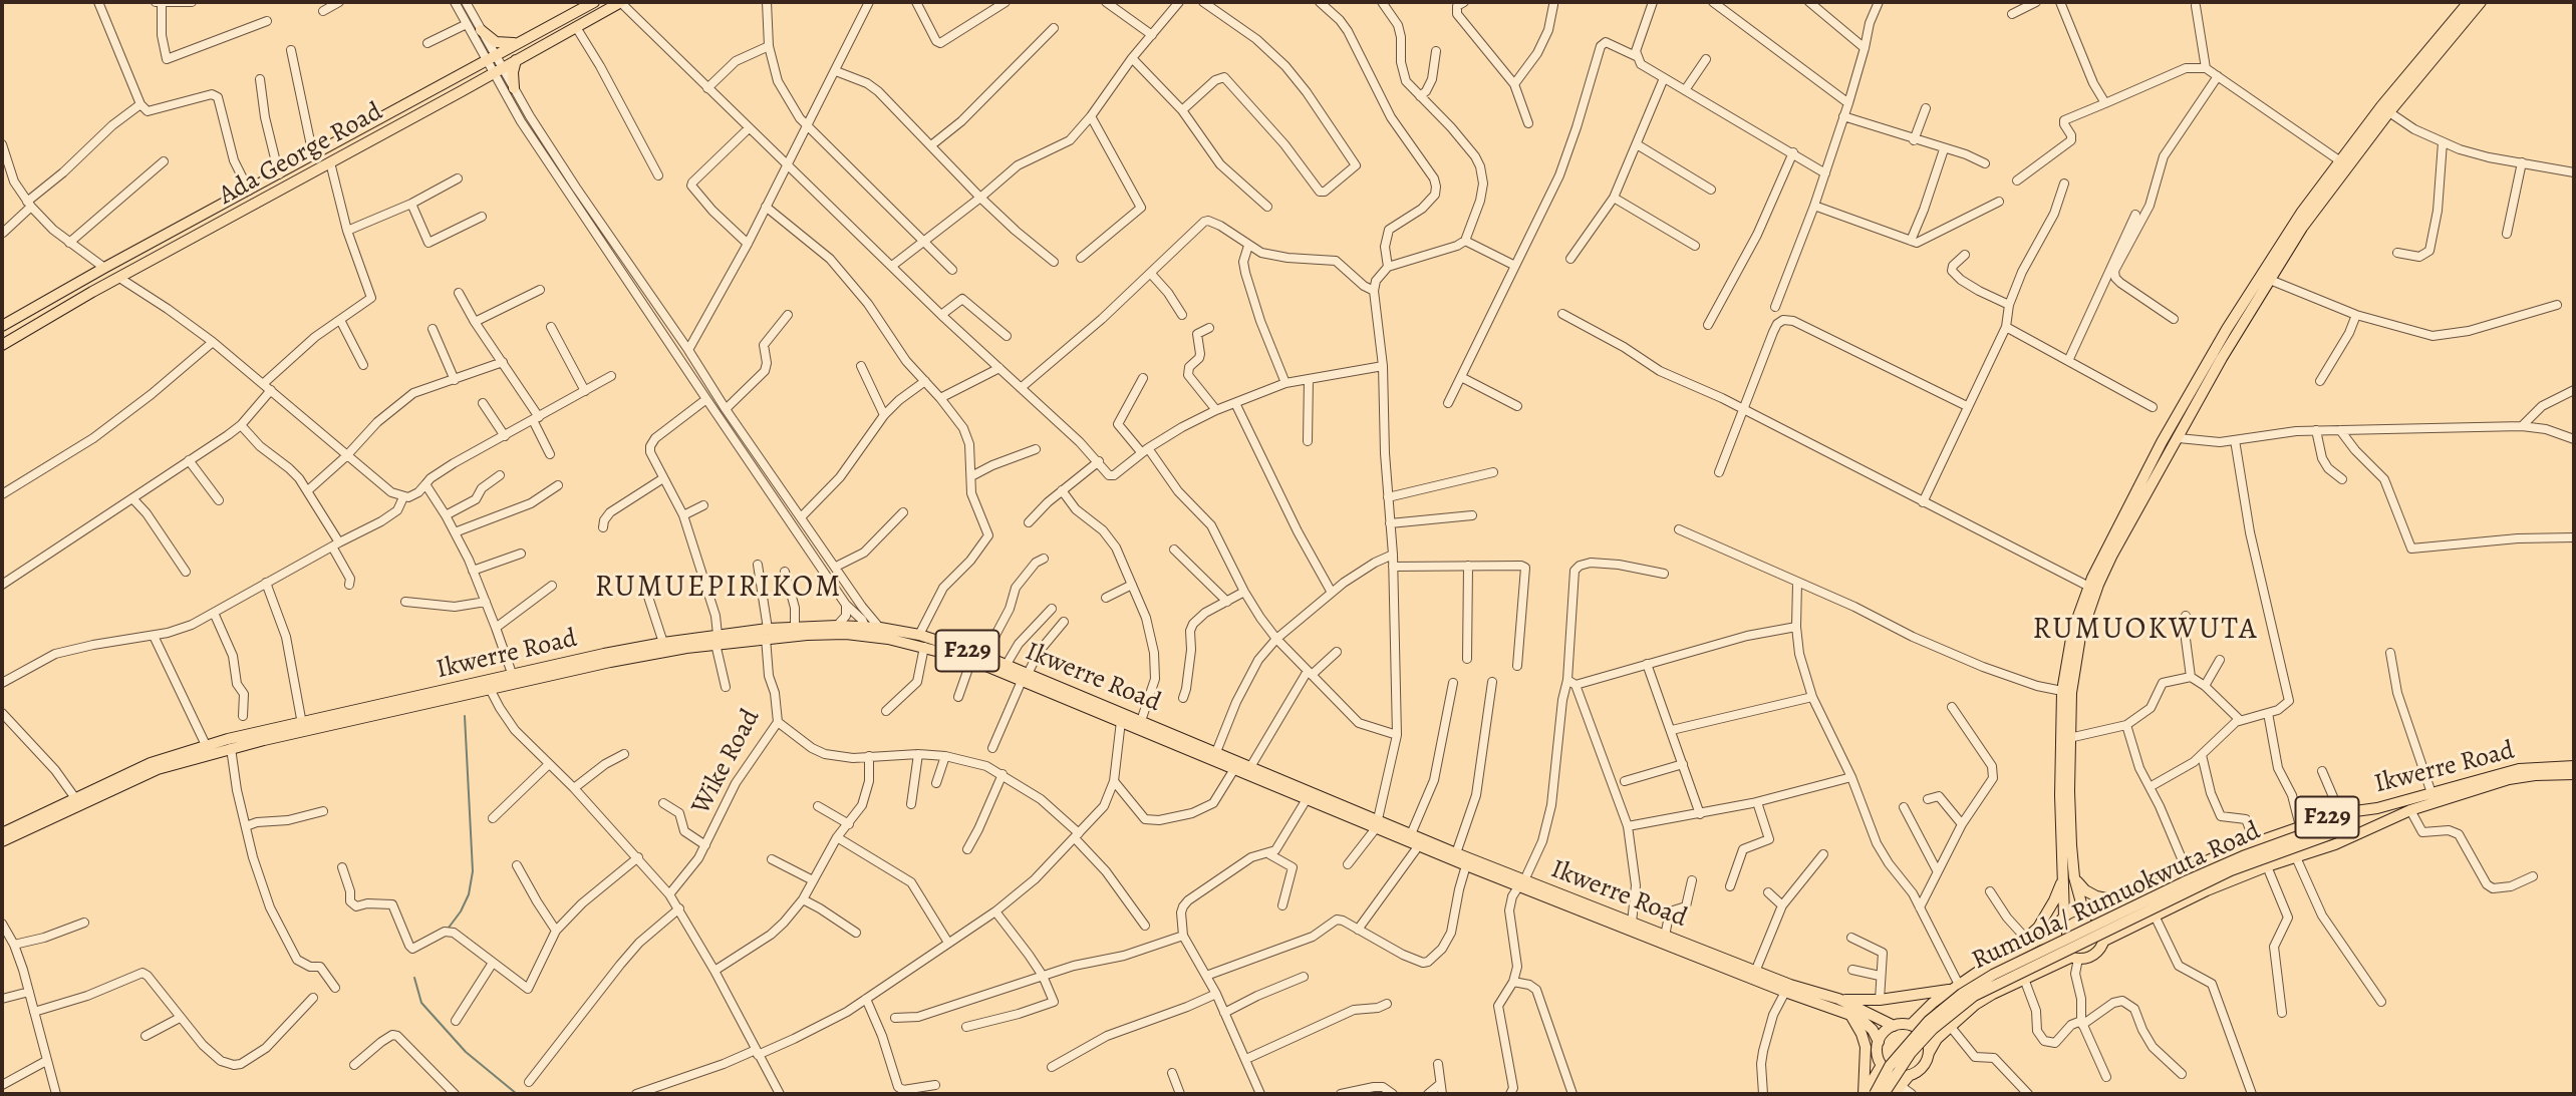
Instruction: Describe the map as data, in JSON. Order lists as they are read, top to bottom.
{
  "streets": {
    "main road": [
      "Ada George Road",
      "F229",
      "Ikwerre Road",
      "Rumuola/ Rumuokwuta Road"
    ],
    "street": ["Wike Road"]
  },
  "crossings": [
    ["F229", "Ikwerre Road"],
    ["F229", "Rumuola/ Rumuokwuta Road"],
    ["Ikwerre Road", "Wike Road"],
    ["Ikwerre Road", "Rumuola/ Rumuokwuta Road"]
  ],
  "districts": ["RUMUEPIRIKOM", "RUMUOKWUTA"]
}
